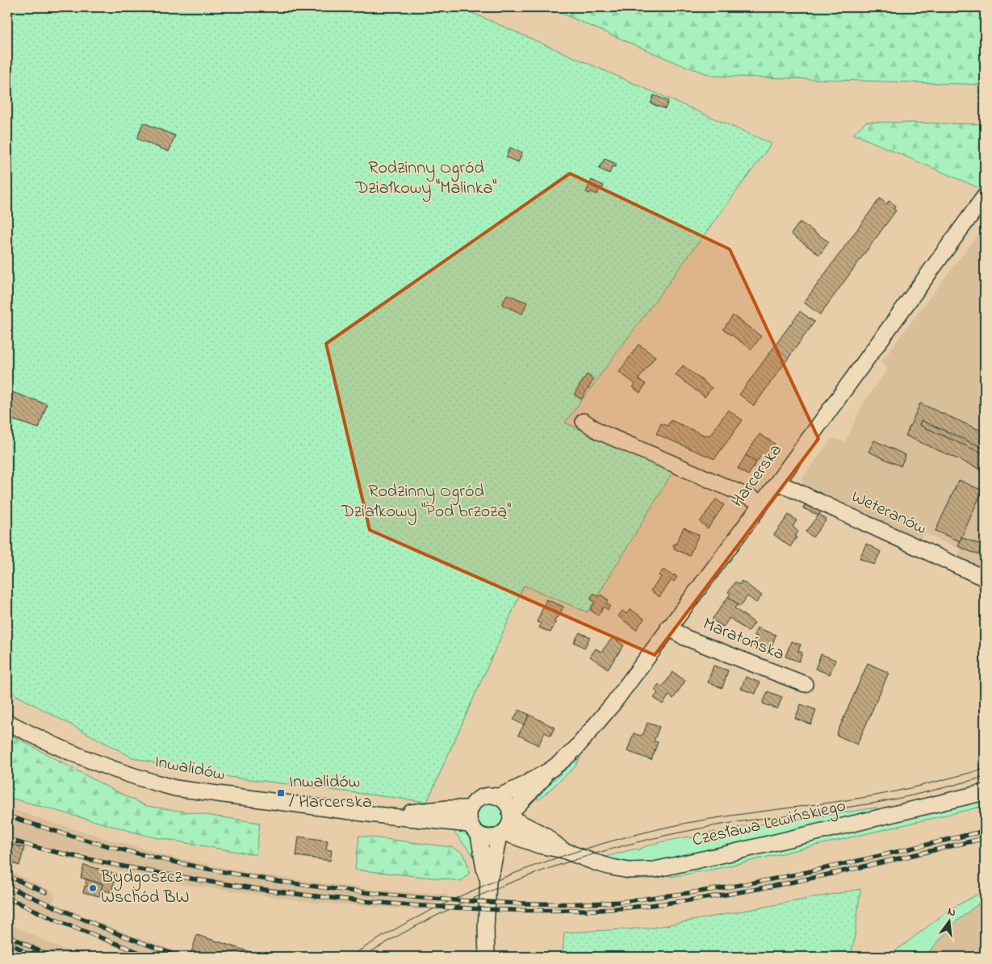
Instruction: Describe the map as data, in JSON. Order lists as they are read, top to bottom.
{
  "streets": {
    "street": [
      "Harcerska",
      "Weteranów",
      "Maratońska",
      "Inwalidów",
      "Czesława Lewińskiego"
    ]
  },
  "crossings": [
    ["Harcerska", "Weteranów"],
    ["Harcerska", "Maratońska"],
    ["Harcerska", "Inwalidów"],
    ["Harcerska", "Czesława Lewińskiego"],
    ["Inwalidów", "Czesława Lewińskiego"]
  ],
  "parks": ["Rodzinny Ogród Działkowy \"Malinka\"", "Rodzinny Ogród Działkowy \"Pod brzozą\""],
  "places": {
    "transit": ["Inwalidów / Harcerska"],
    "other": ["Bydgoszcz Wschód BW"]
  },
  "north": "top"
}
